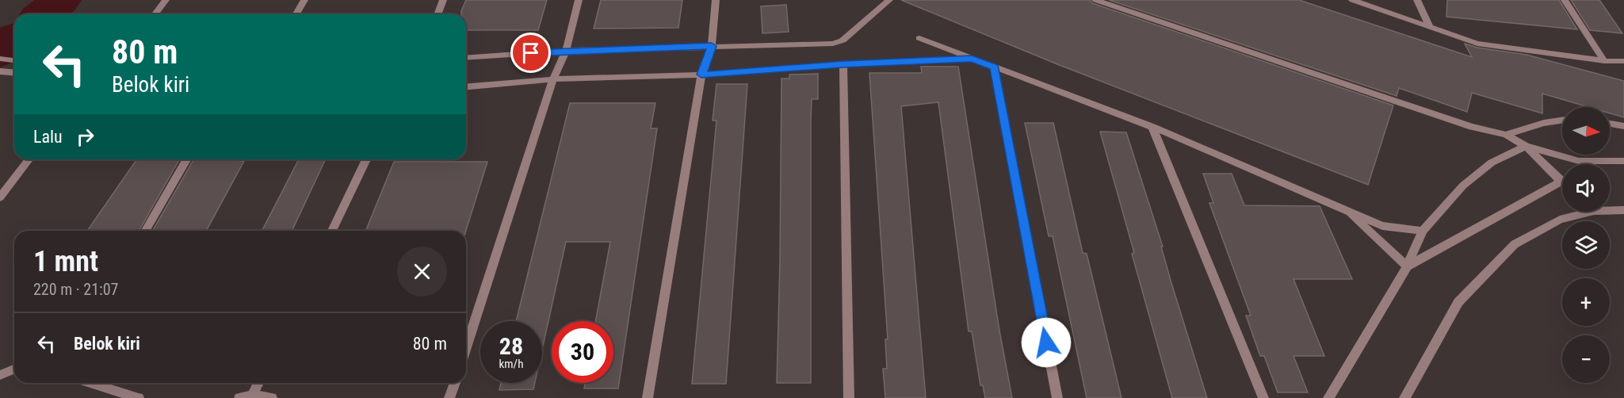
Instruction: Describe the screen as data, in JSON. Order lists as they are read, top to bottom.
{
  "north": "right",
  "page": {
    "turn": ["80 m", "Belok kiri"],
    "map_buttons": ["+", "−"],
    "then": "Lalu",
    "heading": ["1 mnt", "220 m · 21:07"],
    "list": [
      {
        "name": "Belok kiri",
        "value": "80 m"
      }
    ],
    "speed": "28 km/h",
    "limit": "30"
  }
}
